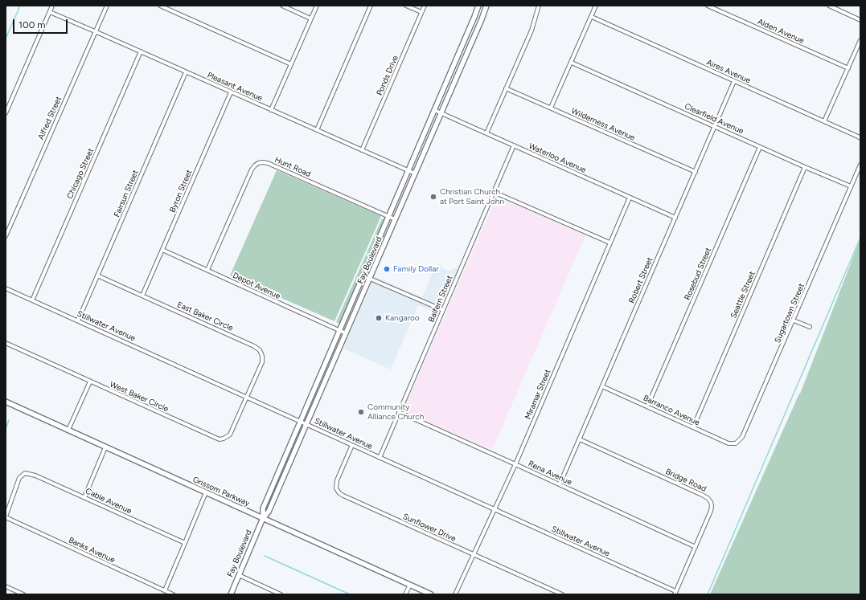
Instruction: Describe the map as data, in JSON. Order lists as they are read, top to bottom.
{
  "streets": {
    "main road": ["Fay Boulevard", "Grissom Parkway"],
    "street": [
      "Alden Avenue",
      "Aires Avenue",
      "Ponds Drive",
      "Pleasant Avenue",
      "Alfred Street",
      "Clearfield Avenue",
      "Wilderness Avenue",
      "Waterloo Avenue",
      "Hunt Road",
      "Chicago Street",
      "Byron Street",
      "Fairsun Street",
      "Rosebud Street",
      "Robert Street",
      "Depot Avenue",
      "Seattle Street",
      "Balfern Street",
      "Sugartown Street",
      "East Baker Circle",
      "Stillwater Avenue",
      "Miramar Street",
      "West Baker Circle",
      "Barranco Avenue",
      "Rena Avenue",
      "Bridge Road",
      "Cable Avenue",
      "Sunflower Drive",
      "Banks Avenue"
    ]
  },
  "crossings": [
    ["Aires Avenue", "Robert Street"],
    ["Ponds Drive", "Pleasant Avenue"],
    ["Pleasant Avenue", "Alfred Street"],
    ["Pleasant Avenue", "Chicago Street"],
    ["Pleasant Avenue", "Byron Street"],
    ["Pleasant Avenue", "Fairsun Street"],
    ["Pleasant Avenue", "Fay Boulevard"],
    ["Clearfield Avenue", "Rosebud Street"],
    ["Clearfield Avenue", "Robert Street"],
    ["Clearfield Avenue", "Seattle Street"],
    ["Clearfield Avenue", "Sugartown Street"],
    ["Wilderness Avenue", "Robert Street"],
    ["Waterloo Avenue", "Fay Boulevard"],
    ["Waterloo Avenue", "Robert Street"],
    ["Waterloo Avenue", "Balfern Street"],
    ["Waterloo Avenue", "Miramar Street"],
    ["Hunt Road", "Fay Boulevard"],
    ["Hunt Road", "Depot Avenue"],
    ["Chicago Street", "Stillwater Avenue"],
    ["Byron Street", "Depot Avenue"],
    ["Byron Street", "East Baker Circle"],
    ["Fairsun Street", "East Baker Circle"],
    ["Fairsun Street", "Stillwater Avenue"],
    ["Fay Boulevard", "Depot Avenue"],
    ["Fay Boulevard", "Stillwater Avenue"],
    ["Fay Boulevard", "Grissom Parkway"],
    ["Rosebud Street", "Barranco Avenue"],
    ["Robert Street", "Barranco Avenue"],
    ["Robert Street", "Rena Avenue"],
    ["Robert Street", "Bridge Road"],
    ["Seattle Street", "Barranco Avenue"],
    ["Balfern Street", "Stillwater Avenue"],
    ["Balfern Street", "Rena Avenue"],
    ["Sugartown Street", "Barranco Avenue"],
    ["East Baker Circle", "Stillwater Avenue"],
    ["East Baker Circle", "West Baker Circle"],
    ["Stillwater Avenue", "Miramar Street"],
    ["Stillwater Avenue", "West Baker Circle"],
    ["Stillwater Avenue", "Bridge Road"],
    ["Stillwater Avenue", "Sunflower Drive"],
    ["Miramar Street", "Rena Avenue"],
    ["Miramar Street", "Sunflower Drive"],
    ["Rena Avenue", "Bridge Road"],
    ["Cable Avenue", "Banks Avenue"]
  ],
  "places": [
    "Christian Church at Port Saint John",
    "Family Dollar",
    "Kangaroo",
    "Community Alliance Church"
  ],
  "scale_bar": "100 m"
}
